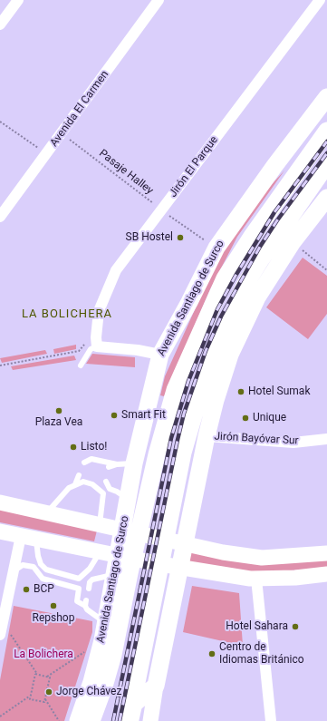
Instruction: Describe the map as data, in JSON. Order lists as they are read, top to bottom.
{
  "streets": {
    "main road": ["Avenida Santiago de Surco"],
    "street": ["Avenida El Carmen", "Jirón El Parque", "Jirón Bayóvar Sur"],
    "path": ["Pasaje Halley"]
  },
  "crossings": [
    ["Avenida El Carmen", "Pasaje Halley"],
    ["Jirón El Parque", "Pasaje Halley"],
    ["Pasaje Halley", "Avenida Santiago de Surco"]
  ],
  "districts": ["LA BOLICHERA"],
  "parks": ["La Bolichera"],
  "places": [
    "SB Hostel",
    "Hotel Sumak",
    "Plaza Vea",
    "Smart Fit",
    "Unique",
    "Listo!",
    "BCP",
    "Repshop",
    "Hotel Sahara",
    "Centro de Idiomas Británico",
    "Jorge Chávez"
  ]
}
